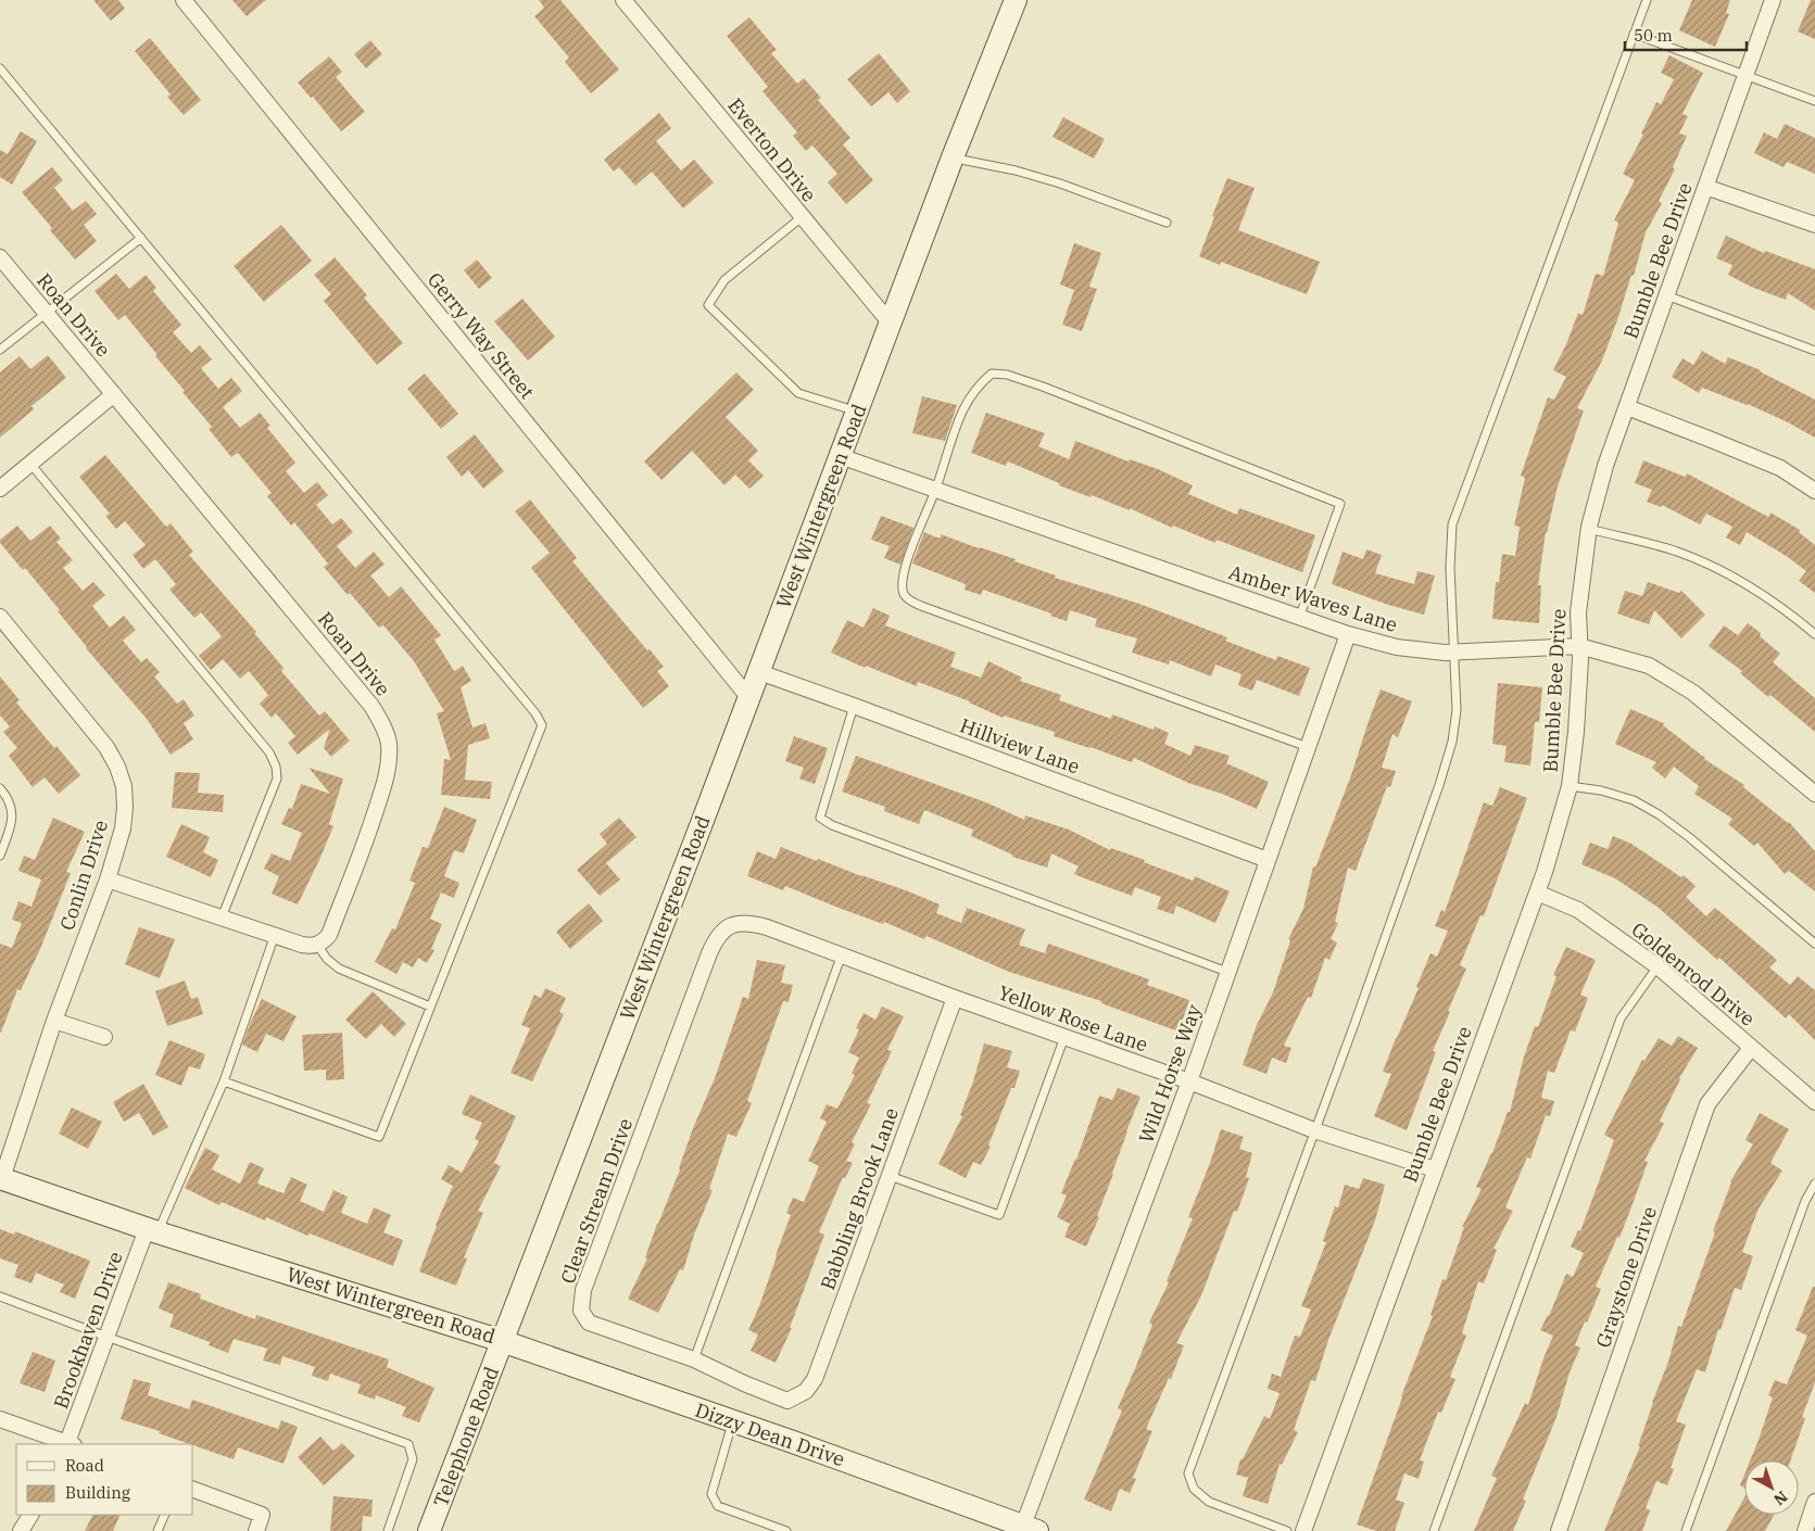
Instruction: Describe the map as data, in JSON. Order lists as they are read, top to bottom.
{
  "streets": {
    "main road": ["West Wintergreen Road", "Dizzy Dean Drive", "Telephone Road"],
    "street": [
      "Everton Drive",
      "Bumble Bee Drive",
      "Roan Drive",
      "Gerry Way Street",
      "Amber Waves Lane",
      "Hillview Lane",
      "Conlin Drive",
      "Goldenrod Drive",
      "Yellow Rose Lane",
      "Wild Horse Way",
      "Babbling Brook Lane",
      "Clear Stream Drive",
      "Graystone Drive",
      "Brookhaven Drive"
    ]
  },
  "crossings": [
    ["Everton Drive", "West Wintergreen Road"],
    ["Bumble Bee Drive", "Amber Waves Lane"],
    ["Bumble Bee Drive", "Goldenrod Drive"],
    ["Bumble Bee Drive", "Yellow Rose Lane"],
    ["Gerry Way Street", "West Wintergreen Road"],
    ["West Wintergreen Road", "Amber Waves Lane"],
    ["West Wintergreen Road", "Hillview Lane"],
    ["West Wintergreen Road", "Conlin Drive"],
    ["West Wintergreen Road", "Brookhaven Drive"],
    ["West Wintergreen Road", "Dizzy Dean Drive"],
    ["West Wintergreen Road", "Telephone Road"],
    ["Amber Waves Lane", "Wild Horse Way"],
    ["Hillview Lane", "Wild Horse Way"],
    ["Goldenrod Drive", "Graystone Drive"],
    ["Yellow Rose Lane", "Wild Horse Way"],
    ["Yellow Rose Lane", "Babbling Brook Lane"],
    ["Yellow Rose Lane", "Clear Stream Drive"],
    ["Wild Horse Way", "Dizzy Dean Drive"],
    ["Babbling Brook Lane", "Clear Stream Drive"],
    ["Dizzy Dean Drive", "Telephone Road"]
  ],
  "legend": ["Road", "Building"],
  "scale_bar": "50 m",
  "north": "bottom right"
}
